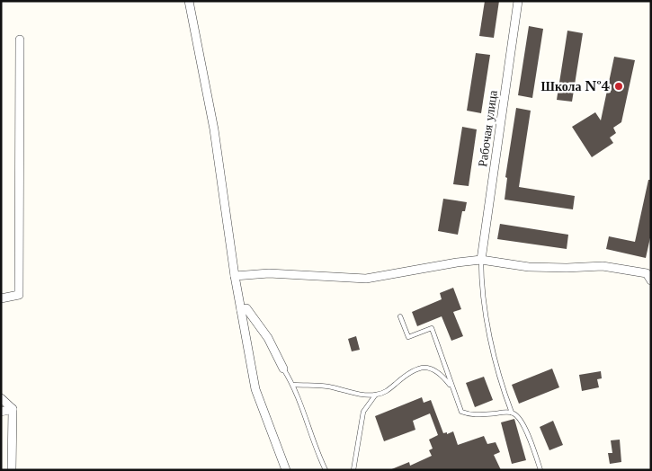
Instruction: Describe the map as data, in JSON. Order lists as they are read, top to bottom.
{
  "streets": {
    "street": ["Рабочая улица"]
  },
  "places": ["Школа №4"]
}
